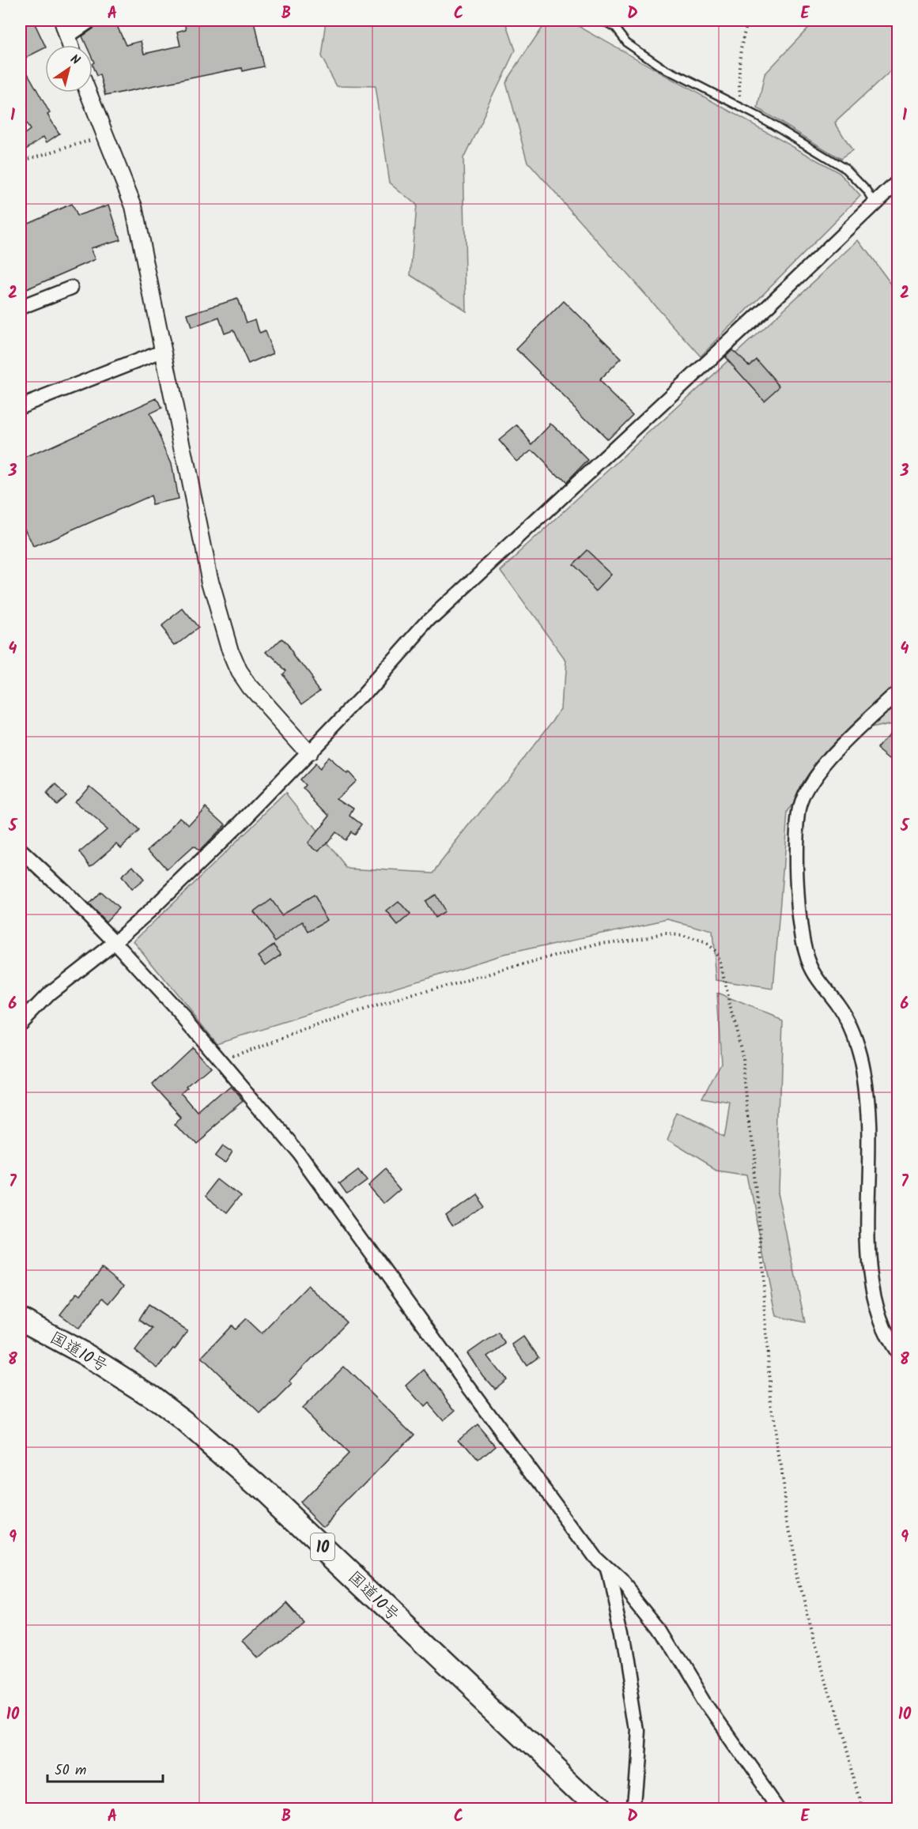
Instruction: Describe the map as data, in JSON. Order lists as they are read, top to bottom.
{
  "streets": {
    "highway": ["国道10号", "10"]
  },
  "scale_bar": "50 m",
  "north": "top right",
  "grid": {
    "columns": [
      "A",
      "B",
      "C",
      "D",
      "E"
    ],
    "rows": [
      "1",
      "2",
      "3",
      "4",
      "5",
      "6",
      "7",
      "8",
      "9",
      "10"
    ]
  }
}
